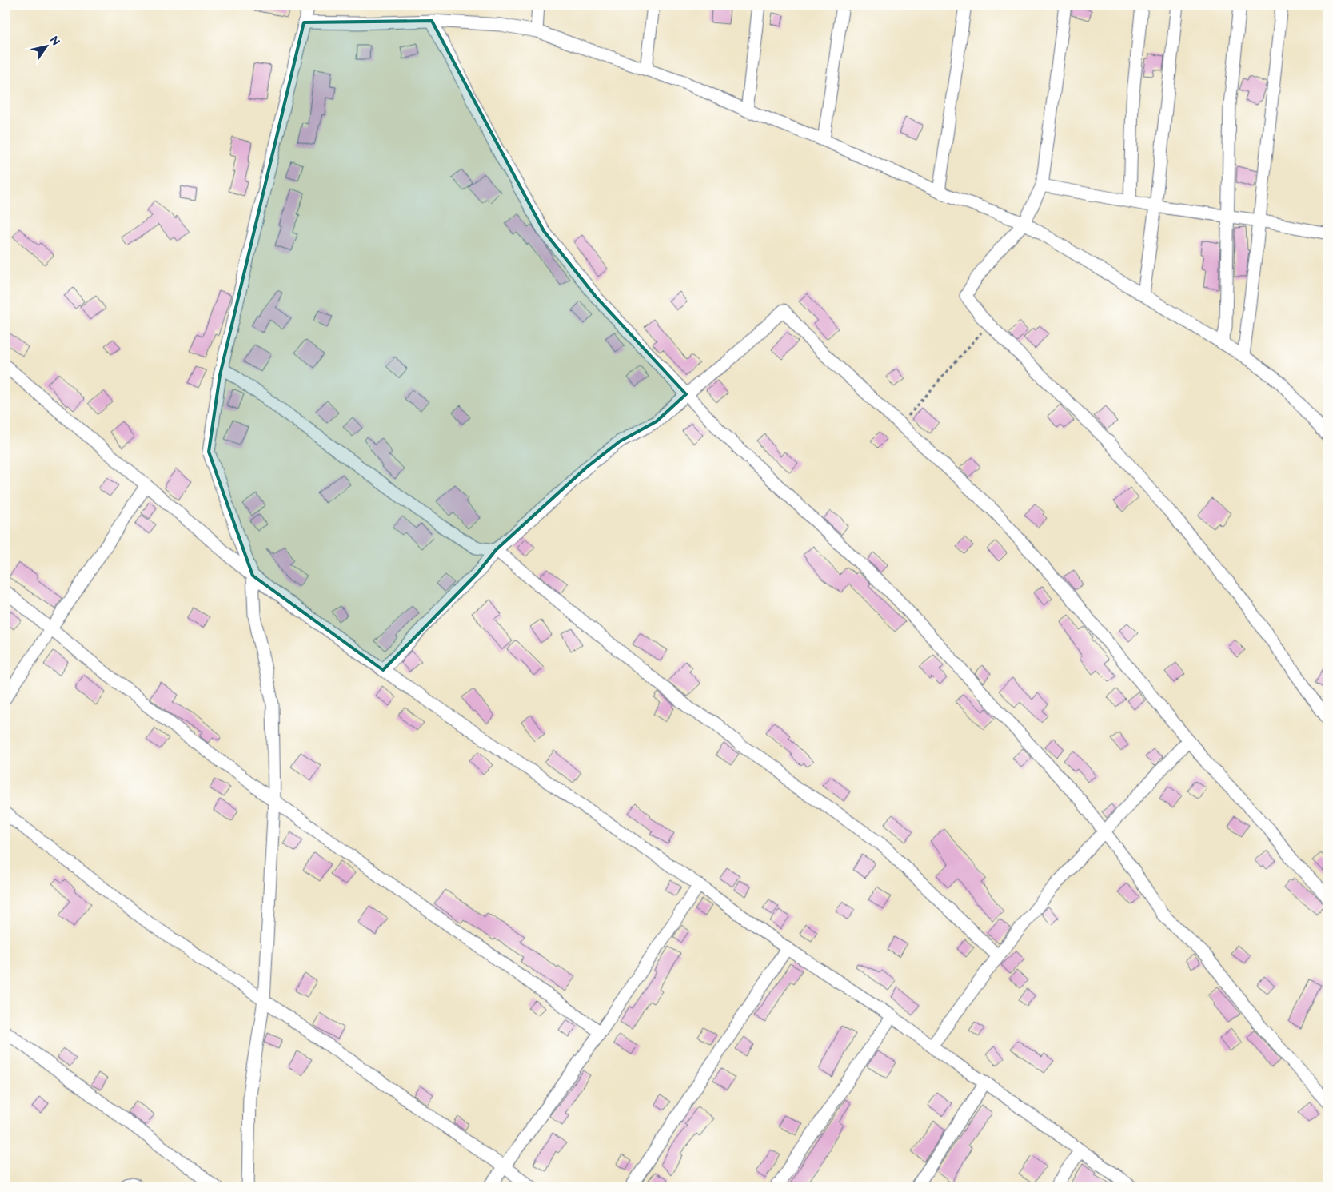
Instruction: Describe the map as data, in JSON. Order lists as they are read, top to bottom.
{
  "north": "top right"
}
